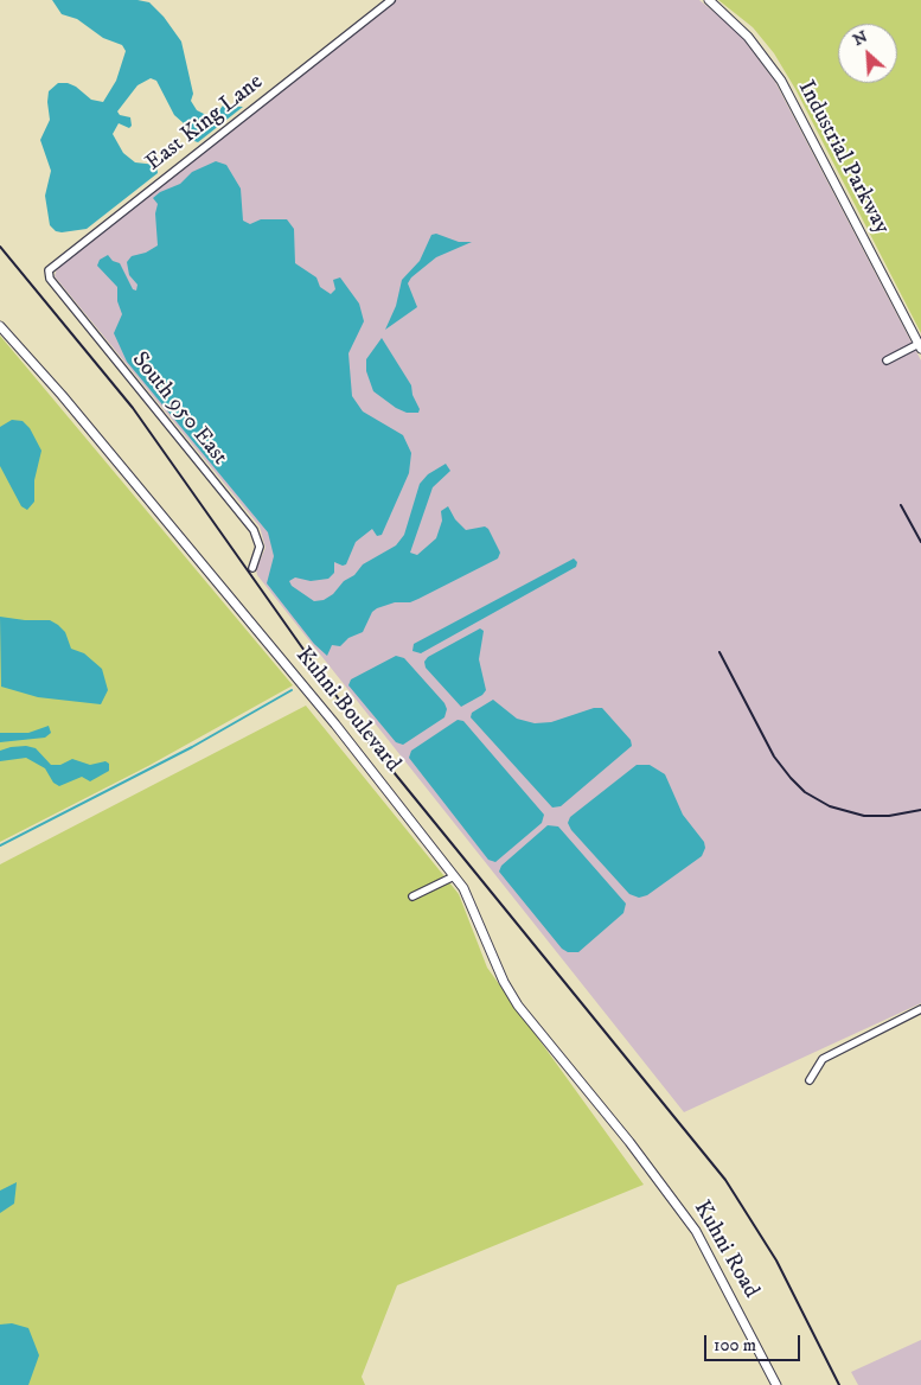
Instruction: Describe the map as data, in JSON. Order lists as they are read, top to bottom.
{
  "streets": {
    "street": [
      "East King Lane",
      "Industrial Parkway",
      "South 950 East",
      "Kuhni Boulevard",
      "Kuhni Road"
    ]
  },
  "crossings": [
    ["East King Lane", "South 950 East"],
    ["Kuhni Boulevard", "Kuhni Road"]
  ],
  "scale_bar": "100 m",
  "north": "top left"
}
